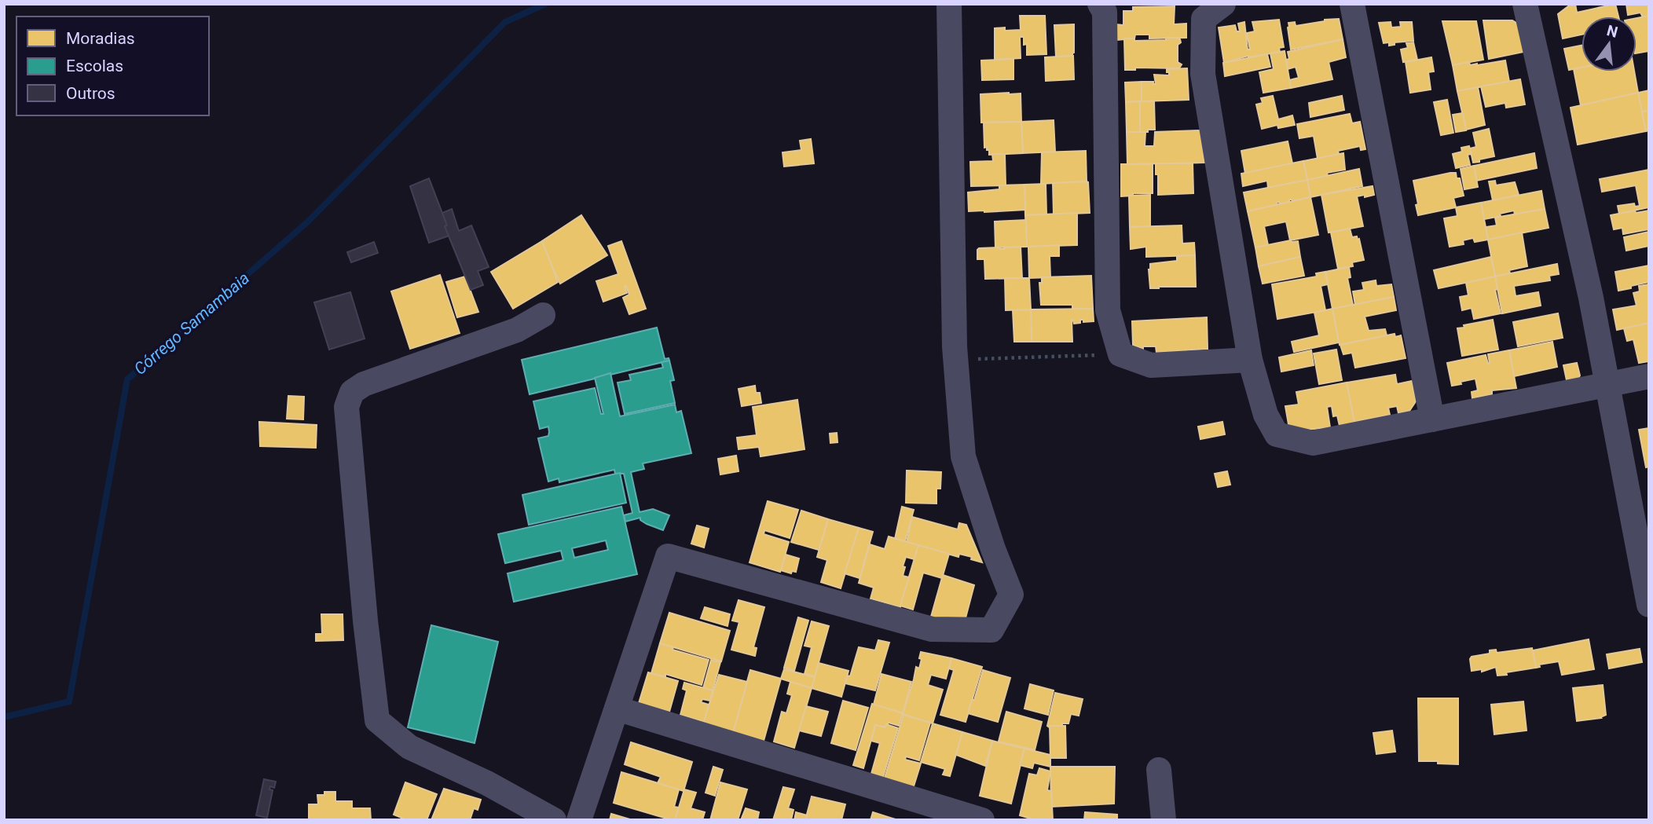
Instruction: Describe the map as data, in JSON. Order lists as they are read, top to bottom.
{
  "water": ["Córrego Samambaia"],
  "legend": ["Moradias", "Escolas", "Outros"],
  "north": "top"
}
